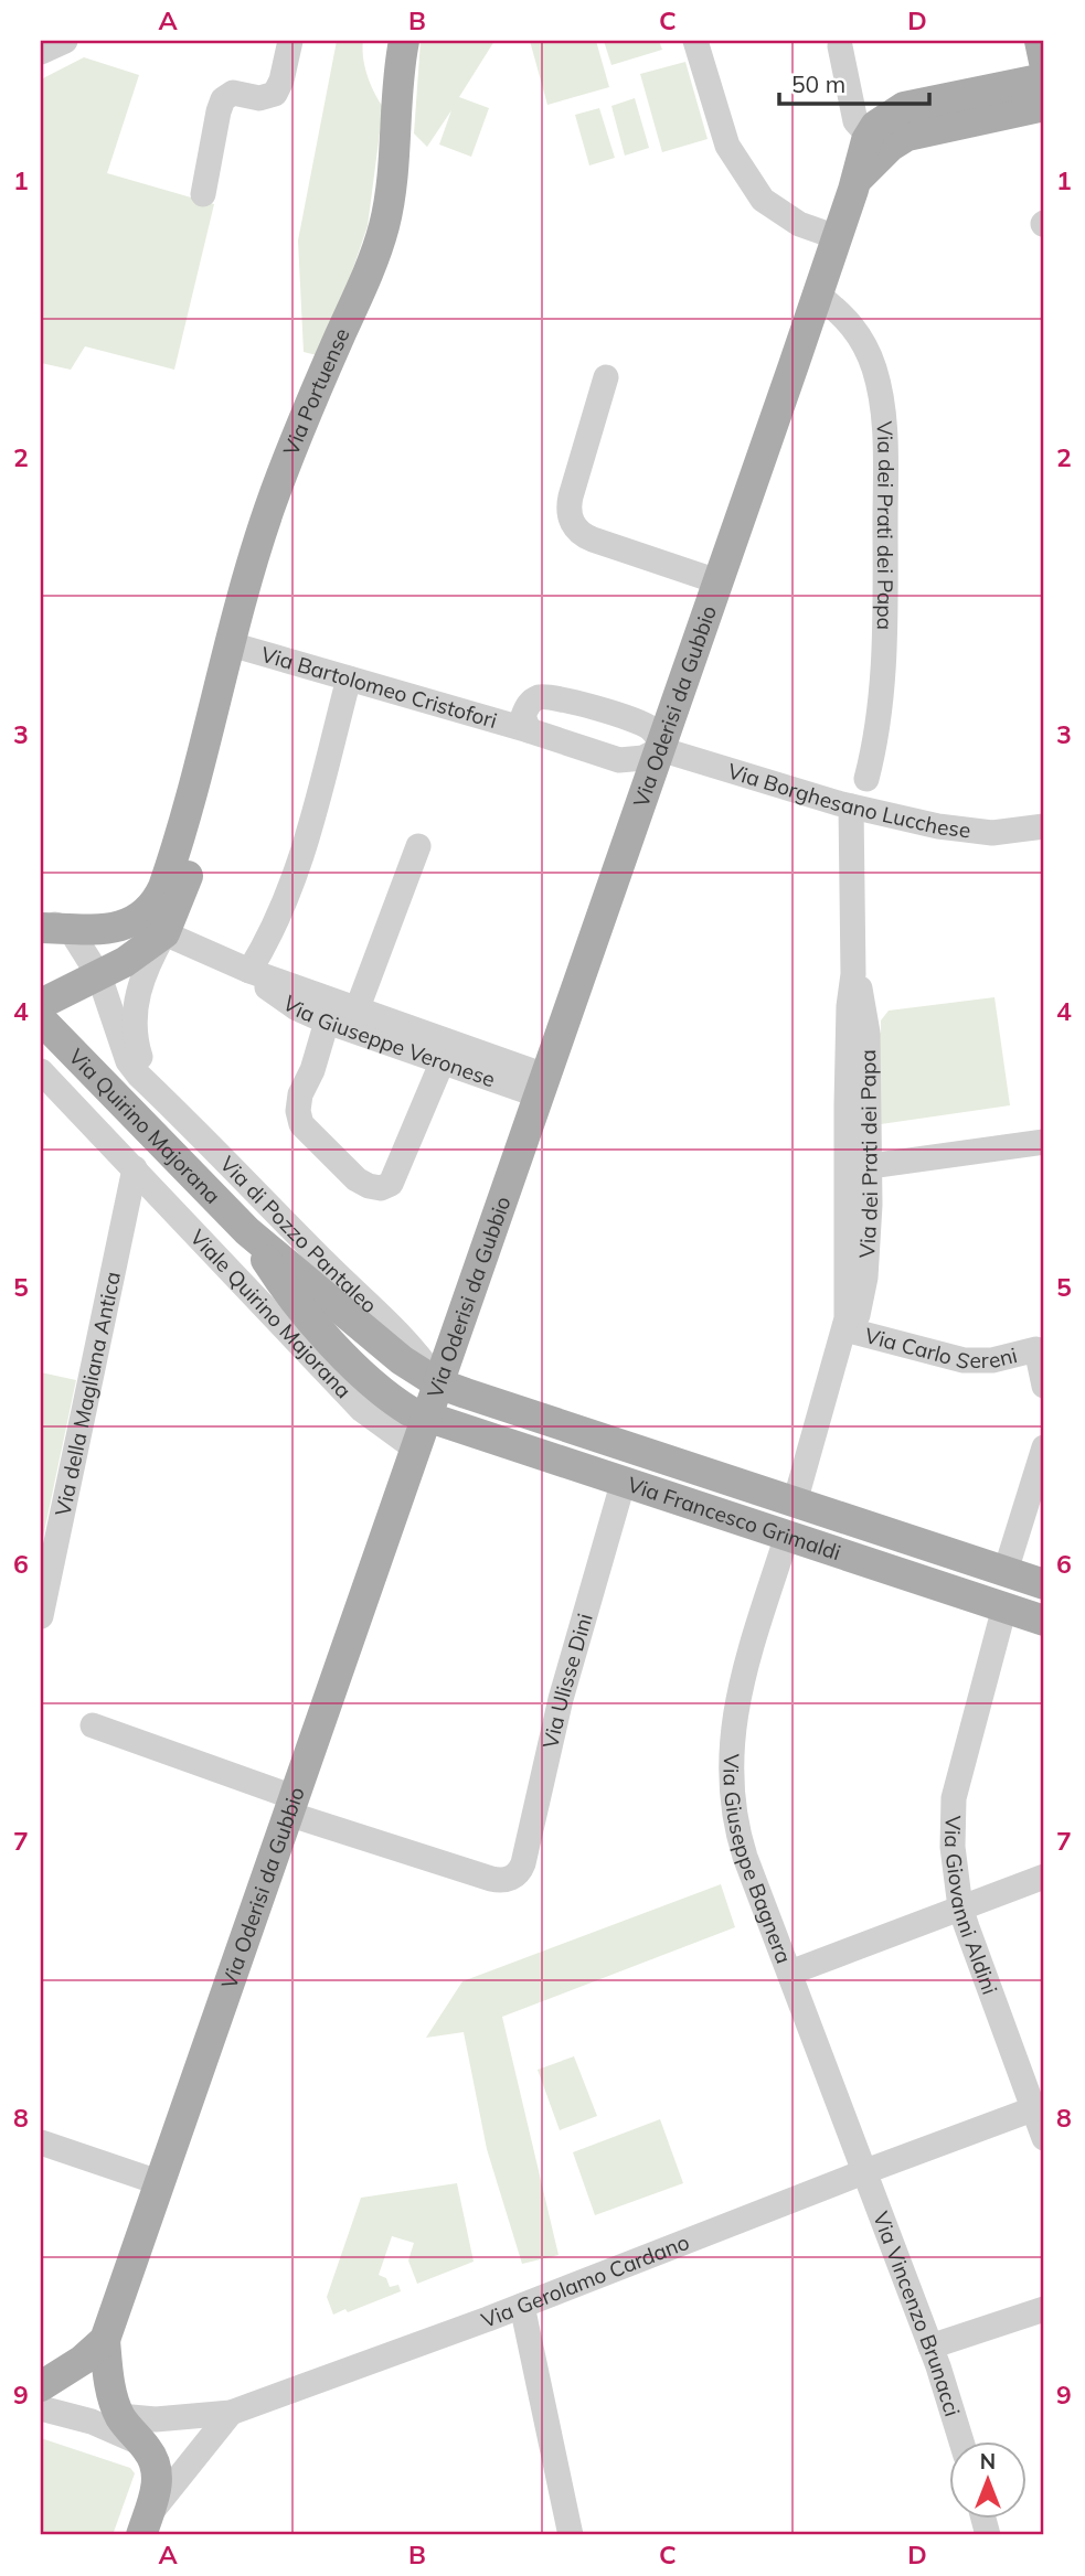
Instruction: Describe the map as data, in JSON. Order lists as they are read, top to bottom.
{
  "streets": {
    "main road": [
      "Via Portuense",
      "Via Oderisi da Gubbio",
      "Via Quirino Majorana",
      "Via Francesco Grimaldi"
    ],
    "street": [
      "Via dei Prati dei Papa",
      "Via Bartolomeo Cristofori",
      "Via Borghesano Lucchese",
      "Via Giuseppe Veronese",
      "Via di Pozzo Pantaleo",
      "Viale Quirino Majorana",
      "Via Carlo Sereni",
      "Via della Magliana Antica",
      "Via Ulisse Dini",
      "Via Giuseppe Bagnera",
      "Via Giovanni Aldini",
      "Via Gerolamo Cardano",
      "Via Vincenzo Brunacci"
    ]
  },
  "crossings": [
    ["Via Portuense", "Via Bartolomeo Cristofori"],
    ["Via Portuense", "Via Giuseppe Veronese"],
    ["Via Portuense", "Via di Pozzo Pantaleo"],
    ["Via dei Prati dei Papa", "Via Oderisi da Gubbio"],
    ["Via dei Prati dei Papa", "Via Borghesano Lucchese"],
    ["Via dei Prati dei Papa", "Via Carlo Sereni"],
    ["Via dei Prati dei Papa", "Via Francesco Grimaldi"],
    ["Via Bartolomeo Cristofori", "Via Oderisi da Gubbio"],
    ["Via Bartolomeo Cristofori", "Via Borghesano Lucchese"],
    ["Via Oderisi da Gubbio", "Via Borghesano Lucchese"],
    ["Via Oderisi da Gubbio", "Via Giuseppe Veronese"],
    ["Via Oderisi da Gubbio", "Via Quirino Majorana"],
    ["Via Oderisi da Gubbio", "Via di Pozzo Pantaleo"],
    ["Via Oderisi da Gubbio", "Viale Quirino Majorana"],
    ["Via Oderisi da Gubbio", "Via Francesco Grimaldi"],
    ["Via Oderisi da Gubbio", "Via Ulisse Dini"],
    ["Via Giuseppe Veronese", "Via di Pozzo Pantaleo"],
    ["Via Quirino Majorana", "Via di Pozzo Pantaleo"],
    ["Via Quirino Majorana", "Viale Quirino Majorana"],
    ["Via Quirino Majorana", "Via della Magliana Antica"],
    ["Via Quirino Majorana", "Via Francesco Grimaldi"],
    ["Via di Pozzo Pantaleo", "Via Francesco Grimaldi"],
    ["Viale Quirino Majorana", "Via della Magliana Antica"],
    ["Via Francesco Grimaldi", "Via Ulisse Dini"],
    ["Via Francesco Grimaldi", "Via Giuseppe Bagnera"],
    ["Via Francesco Grimaldi", "Via Giovanni Aldini"],
    ["Via Giuseppe Bagnera", "Via Gerolamo Cardano"],
    ["Via Giuseppe Bagnera", "Via Vincenzo Brunacci"],
    ["Via Giovanni Aldini", "Via Gerolamo Cardano"],
    ["Via Gerolamo Cardano", "Via Vincenzo Brunacci"]
  ],
  "scale_bar": "50 m",
  "north": "top",
  "grid": {
    "columns": [
      "A",
      "B",
      "C",
      "D"
    ],
    "rows": [
      "1",
      "2",
      "3",
      "4",
      "5",
      "6",
      "7",
      "8",
      "9"
    ]
  }
}
